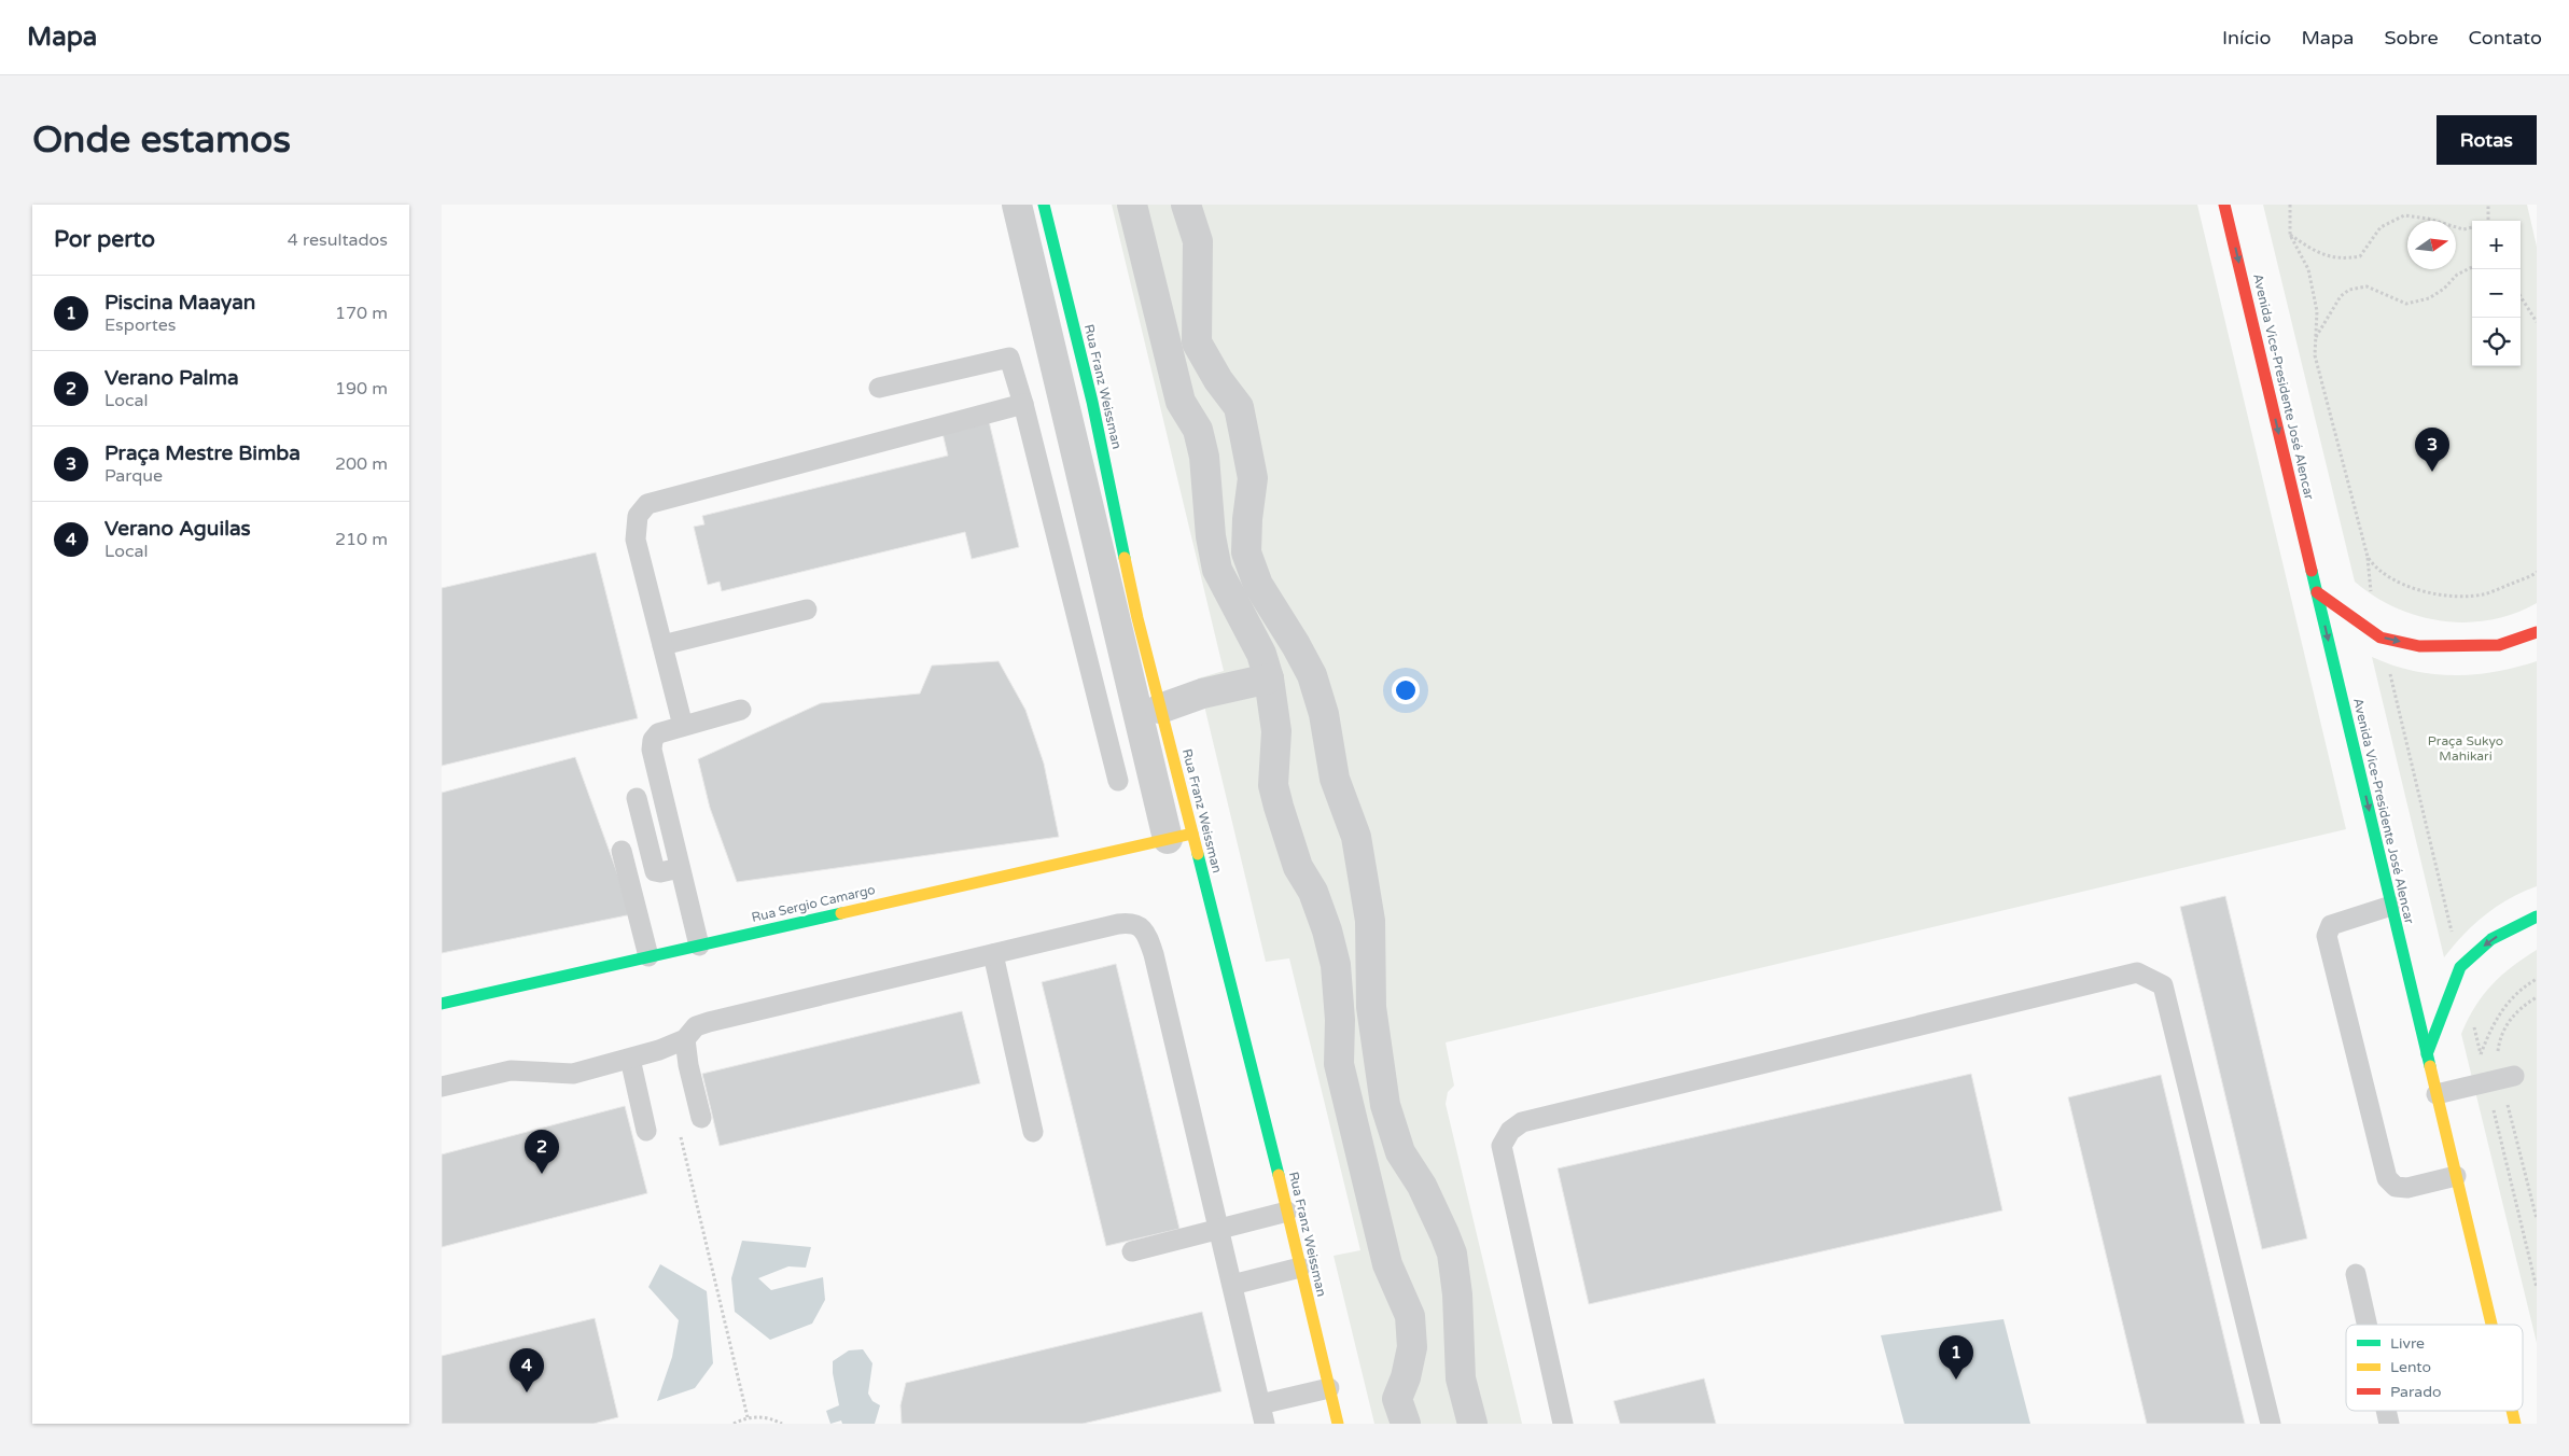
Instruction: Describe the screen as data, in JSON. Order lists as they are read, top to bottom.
{
  "streets": {
    "street": ["Rua Franz Weissman", "Avenida Vice-Presidente José Alencar", "Rua Sergio Camargo"]
  },
  "crossings": [
    ["Rua Franz Weissman", "Rua Sergio Camargo"]
  ],
  "one_way": ["Avenida Vice-Presidente José Alencar"],
  "parks": ["Praça Sukyo Mahikari"],
  "legend": ["Livre", "Lento", "Parado"],
  "north": "right",
  "page": {
    "header": "Mapa",
    "nav": [
      "Início",
      "Mapa",
      "Sobre",
      "Contato"
    ],
    "buttons": "Rotas",
    "title": "Onde estamos",
    "heading": ["Por perto", "4 resultados"],
    "map_buttons": ["+", "−"],
    "list": [
      {
        "mark": "1",
        "name": "Piscina Maayan",
        "note": "Esportes",
        "value": "170 m"
      },
      {
        "mark": "2",
        "name": "Verano Palma",
        "note": "Local",
        "value": "190 m"
      },
      {
        "mark": "3",
        "name": "Praça Mestre Bimba",
        "note": "Parque",
        "value": "200 m"
      },
      {
        "mark": "4",
        "name": "Verano Aguilas",
        "note": "Local",
        "value": "210 m"
      }
    ],
    "pins": [
      "3",
      "2",
      "1",
      "4"
    ]
  }
}
